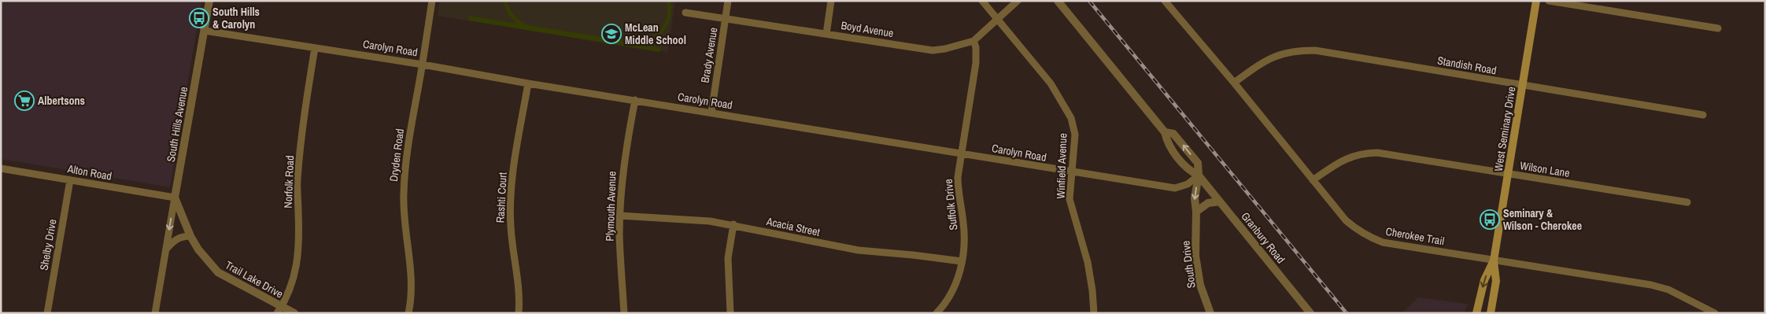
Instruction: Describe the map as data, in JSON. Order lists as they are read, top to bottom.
{
  "streets": {
    "main road": ["West Seminary Drive"],
    "street": [
      "Boyd Avenue",
      "Carolyn Road",
      "Brady Avenue",
      "Standish Road",
      "South Hills Avenue",
      "Dryden Road",
      "Winfield Avenue",
      "Wilson Lane",
      "Alton Road",
      "Norfolk Road",
      "Rashti Court",
      "Suffolk Drive",
      "Plymouth Avenue",
      "Acacia Street",
      "Cherokee Trail",
      "Granbury Road",
      "Shelby Drive",
      "South Drive",
      "Trail Lake Drive"
    ]
  },
  "crossings": [
    ["Boyd Avenue", "Brady Avenue"],
    ["Boyd Avenue", "Winfield Avenue"],
    ["Boyd Avenue", "Suffolk Drive"],
    ["Carolyn Road", "Brady Avenue"],
    ["Carolyn Road", "South Hills Avenue"],
    ["Carolyn Road", "Dryden Road"],
    ["Carolyn Road", "Winfield Avenue"],
    ["Carolyn Road", "Norfolk Road"],
    ["Carolyn Road", "Rashti Court"],
    ["Carolyn Road", "Suffolk Drive"],
    ["Carolyn Road", "Plymouth Avenue"],
    ["Carolyn Road", "Granbury Road"],
    ["Carolyn Road", "South Drive"],
    ["Standish Road", "West Seminary Drive"],
    ["Standish Road", "Cherokee Trail"],
    ["South Hills Avenue", "Alton Road"],
    ["South Hills Avenue", "Trail Lake Drive"],
    ["West Seminary Drive", "Wilson Lane"],
    ["West Seminary Drive", "Cherokee Trail"],
    ["Wilson Lane", "Cherokee Trail"],
    ["Alton Road", "Shelby Drive"],
    ["Alton Road", "Trail Lake Drive"],
    ["Norfolk Road", "Trail Lake Drive"],
    ["Suffolk Drive", "Acacia Street"],
    ["Plymouth Avenue", "Acacia Street"],
    ["Granbury Road", "South Drive"]
  ],
  "places": {
    "bus stop": ["South Hills & Carolyn", "Seminary & Wilson - Cherokee"],
    "school or university": ["McLean Middle School"],
    "supermarket": ["Albertsons"]
  }
}
